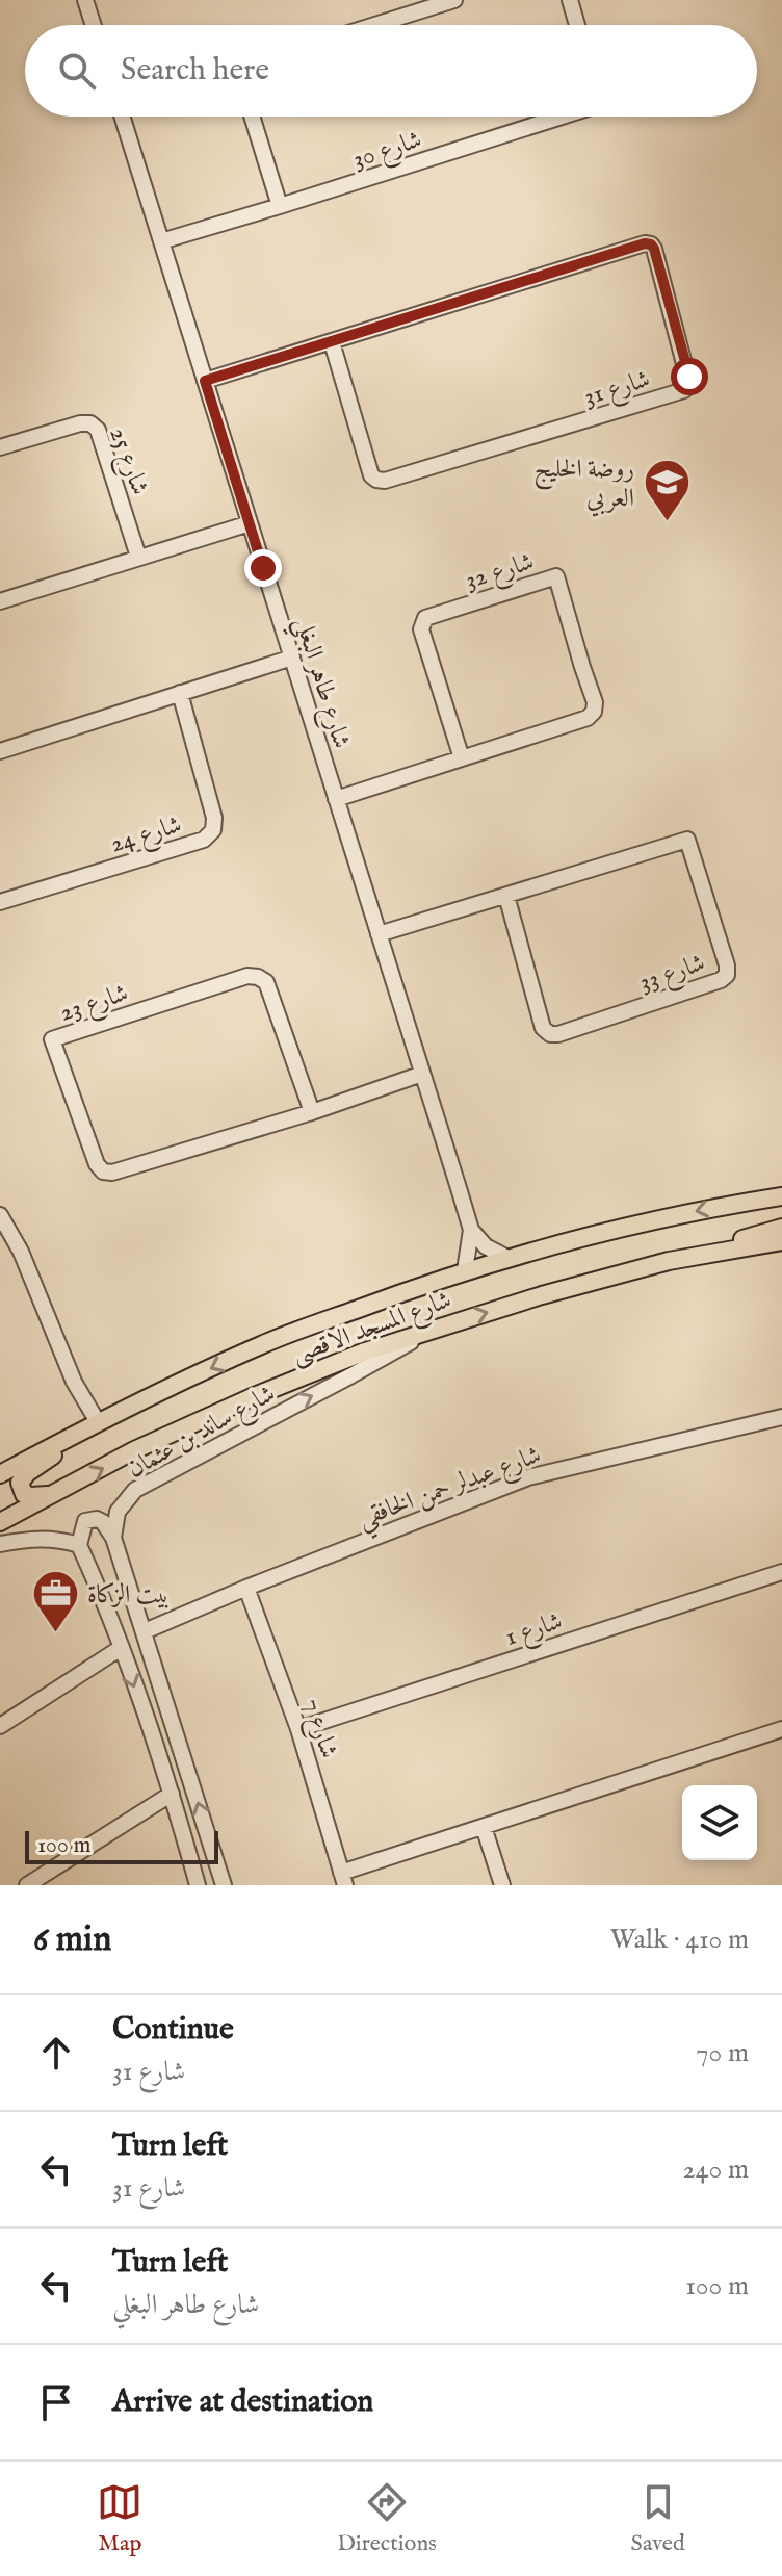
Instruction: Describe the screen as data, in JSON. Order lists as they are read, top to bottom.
{
  "streets": {
    "main road": ["شارع المسجد الاقصى"],
    "street": [
      "شارع 30",
      "شارع 31",
      "شارع 25",
      "شارع 32",
      "شارع طاهر البغلي",
      "شارع 24",
      "شارع 33",
      "شارع 23",
      "شارع ساند بن عثمان",
      "شارع عبدلر حمن الخافقي",
      "شارع 1",
      "شارع 7"
    ]
  },
  "crossings": [
    ["شارع 30", "شارع طاهر البغلي"],
    ["شارع 31", "شارع طاهر البغلي"],
    ["شارع 32", "شارع طاهر البغلي"],
    ["شارع طاهر البغلي", "شارع 33"],
    ["شارع طاهر البغلي", "شارع 23"],
    ["شارع طاهر البغلي", "شارع المسجد الاقصى"],
    ["شارع المسجد الاقصى", "شارع ساند بن عثمان"],
    ["شارع عبدلر حمن الخافقي", "شارع 7"],
    ["شارع 1", "شارع 7"]
  ],
  "one_way": ["شارع ساند بن عثمان"],
  "places": {
    "school or university": ["روضة الخليج العربي"],
    "office": ["بيت الزكاة"]
  },
  "scale_bar": "100 m",
  "page": {
    "search": "Search here",
    "scale": "100 m",
    "heading": ["6 min", "Walk · 410 m"],
    "list": [
      ["Continue", "شارع 31", "70 m"],
      ["Turn left", "شارع 31", "240 m"],
      ["Turn left", "شارع طاهر البغلي", "100 m"],
      "Arrive at destination"
    ],
    "nav": ["Map", "Directions", "Saved"]
  }
}
